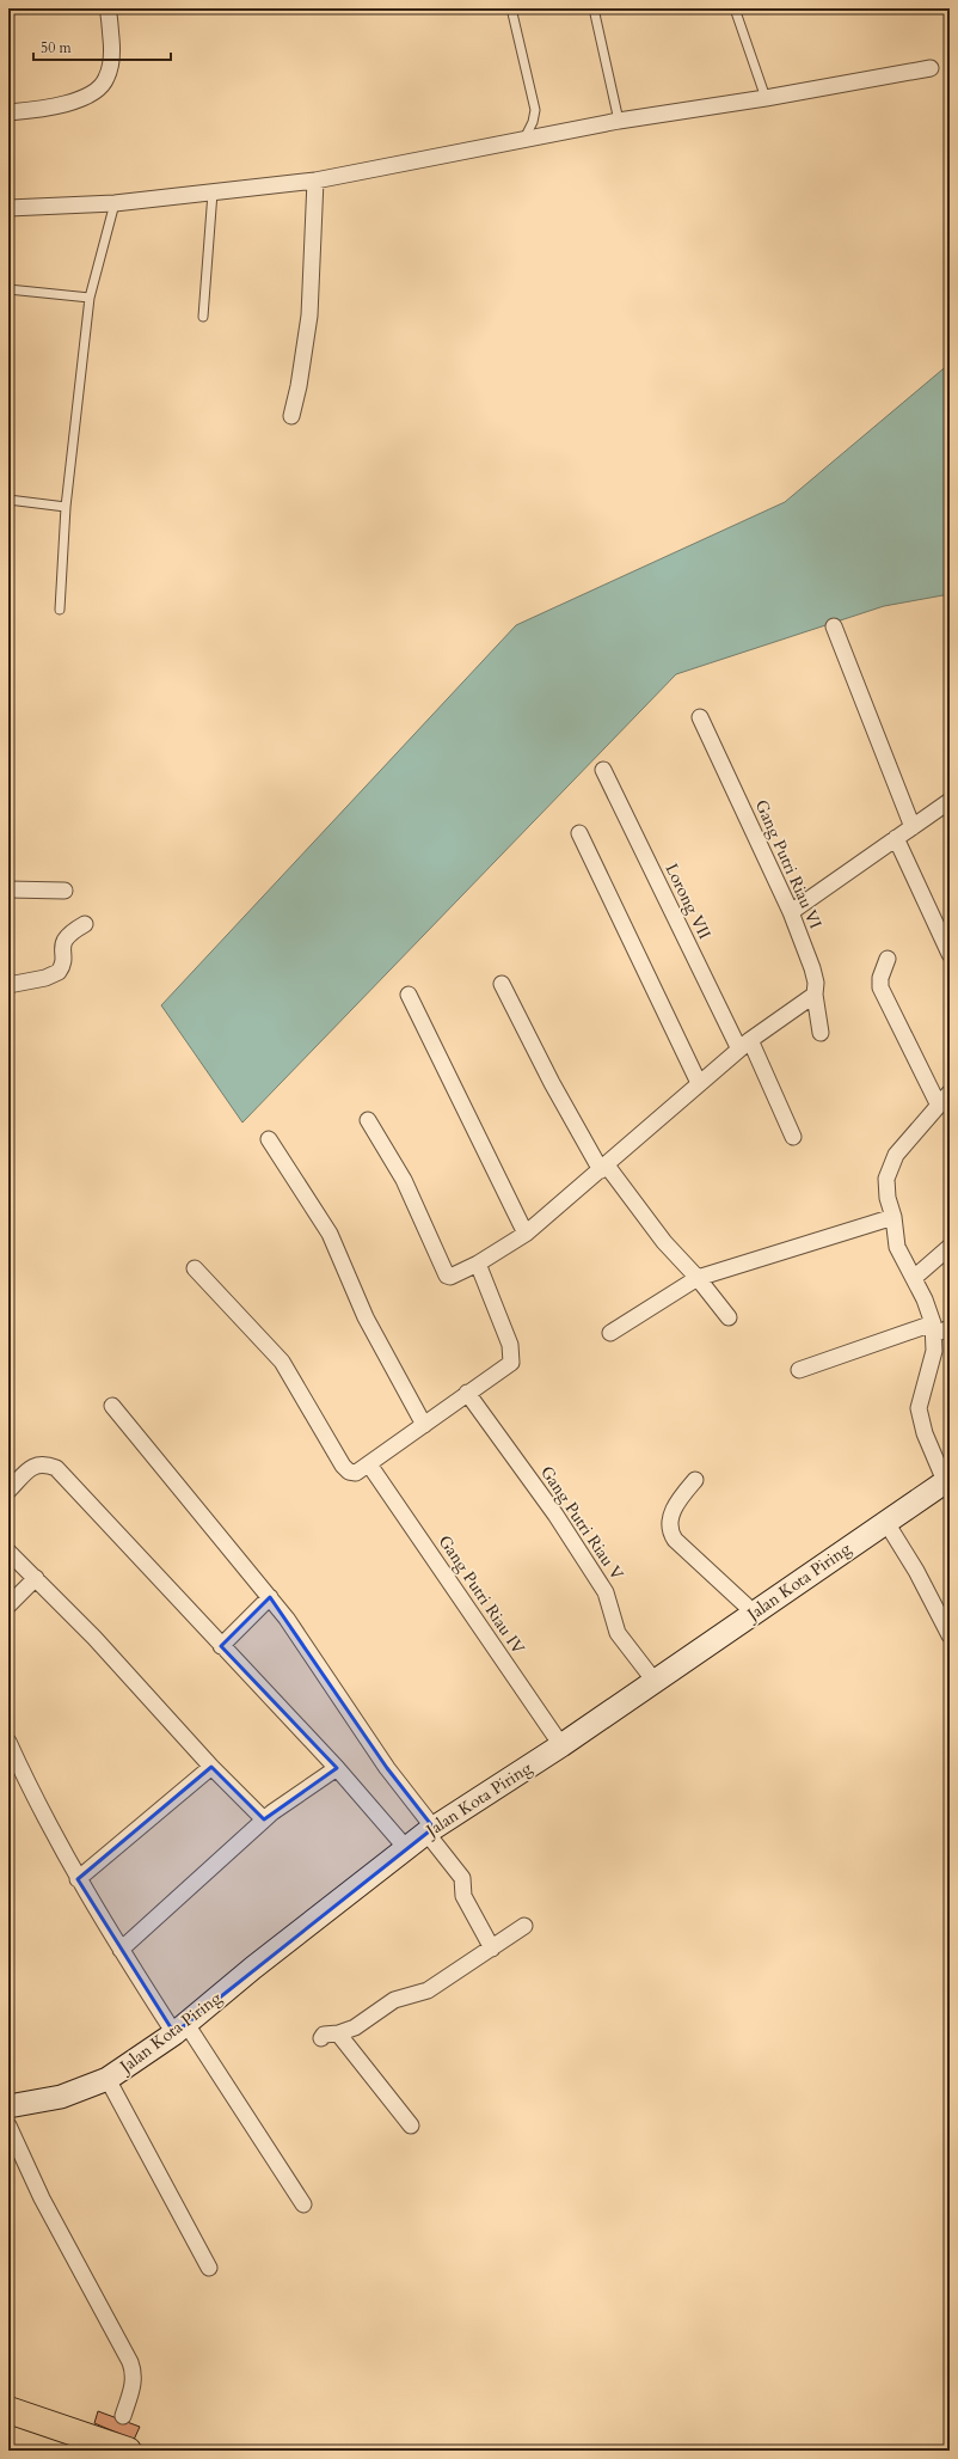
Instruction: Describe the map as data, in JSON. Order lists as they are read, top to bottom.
{
  "streets": {
    "street": [
      "Gang Putri Riau VI",
      "Lorong VII",
      "Gang Putri Riau V",
      "Jalan Kota Piring",
      "Gang Putri Riau IV"
    ]
  },
  "crossings": [
    ["Gang Putri Riau V", "Jalan Kota Piring"],
    ["Jalan Kota Piring", "Gang Putri Riau IV"]
  ],
  "scale_bar": "50 m"
}
